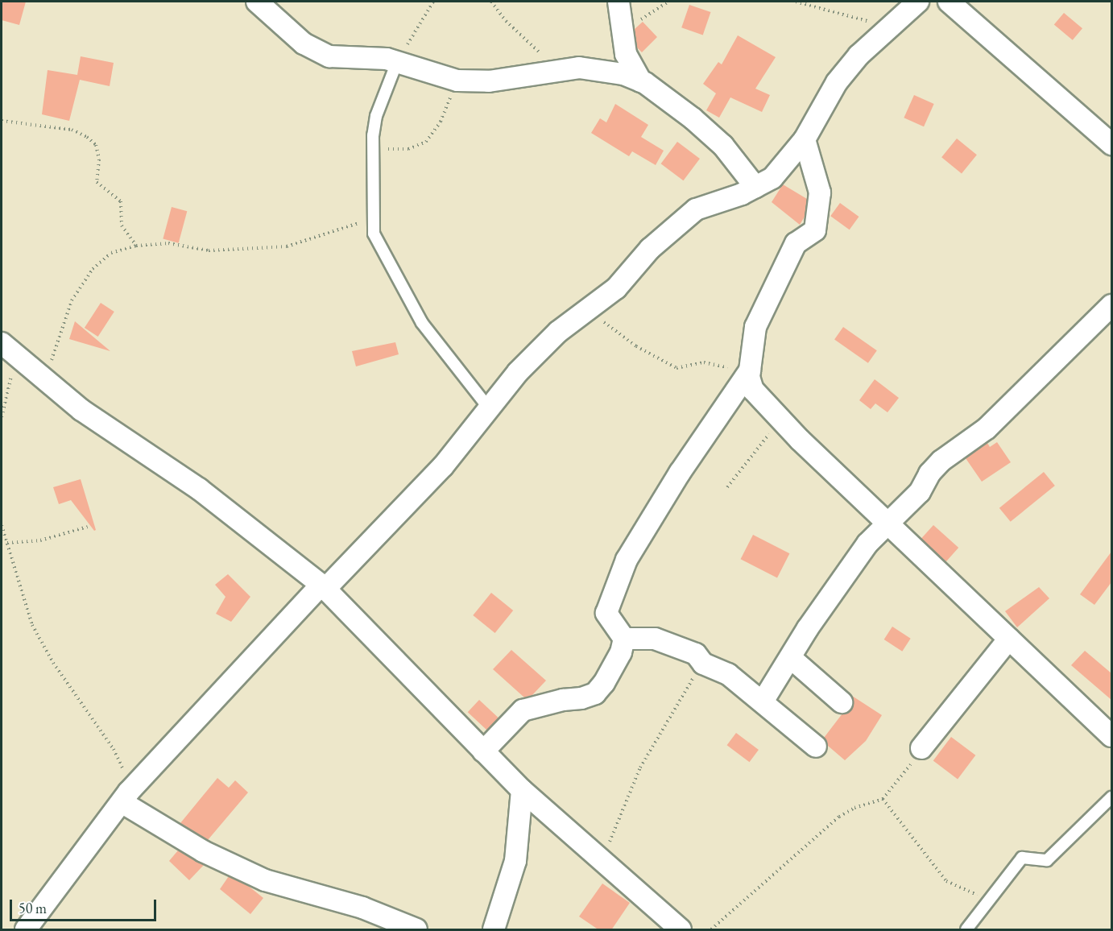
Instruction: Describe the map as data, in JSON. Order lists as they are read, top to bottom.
{
  "scale_bar": "50 m"
}
